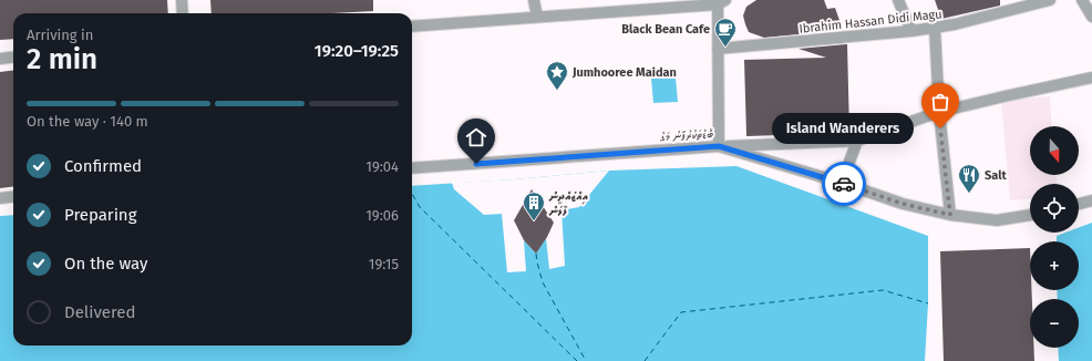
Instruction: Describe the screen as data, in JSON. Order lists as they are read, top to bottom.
{
  "streets": {
    "street": ["Ibrahim Hassan Didi Magu", "ބޮޑުތަކުރުފާނު މަގު"]
  },
  "places": {
    "cafe": ["Black Bean Cafe"],
    "place": ["Jumhooree Maidan"],
    "other": ["Island Wanderers"],
    "restaurant": ["Salt"],
    "building": ["އިއްޒުއްދީން ފާލަން"]
  },
  "north": "bottom",
  "page": {
    "heading": ["2 min", "Arriving in", "19:20–19:25"],
    "bar": "On the way · 140 m",
    "bubble": "Island Wanderers",
    "map_buttons": ["+", "−"],
    "list": [
      ["Confirmed", "19:04"],
      ["Preparing", "19:06"],
      ["On the way", "19:15"],
      "Delivered"
    ]
  }
}
